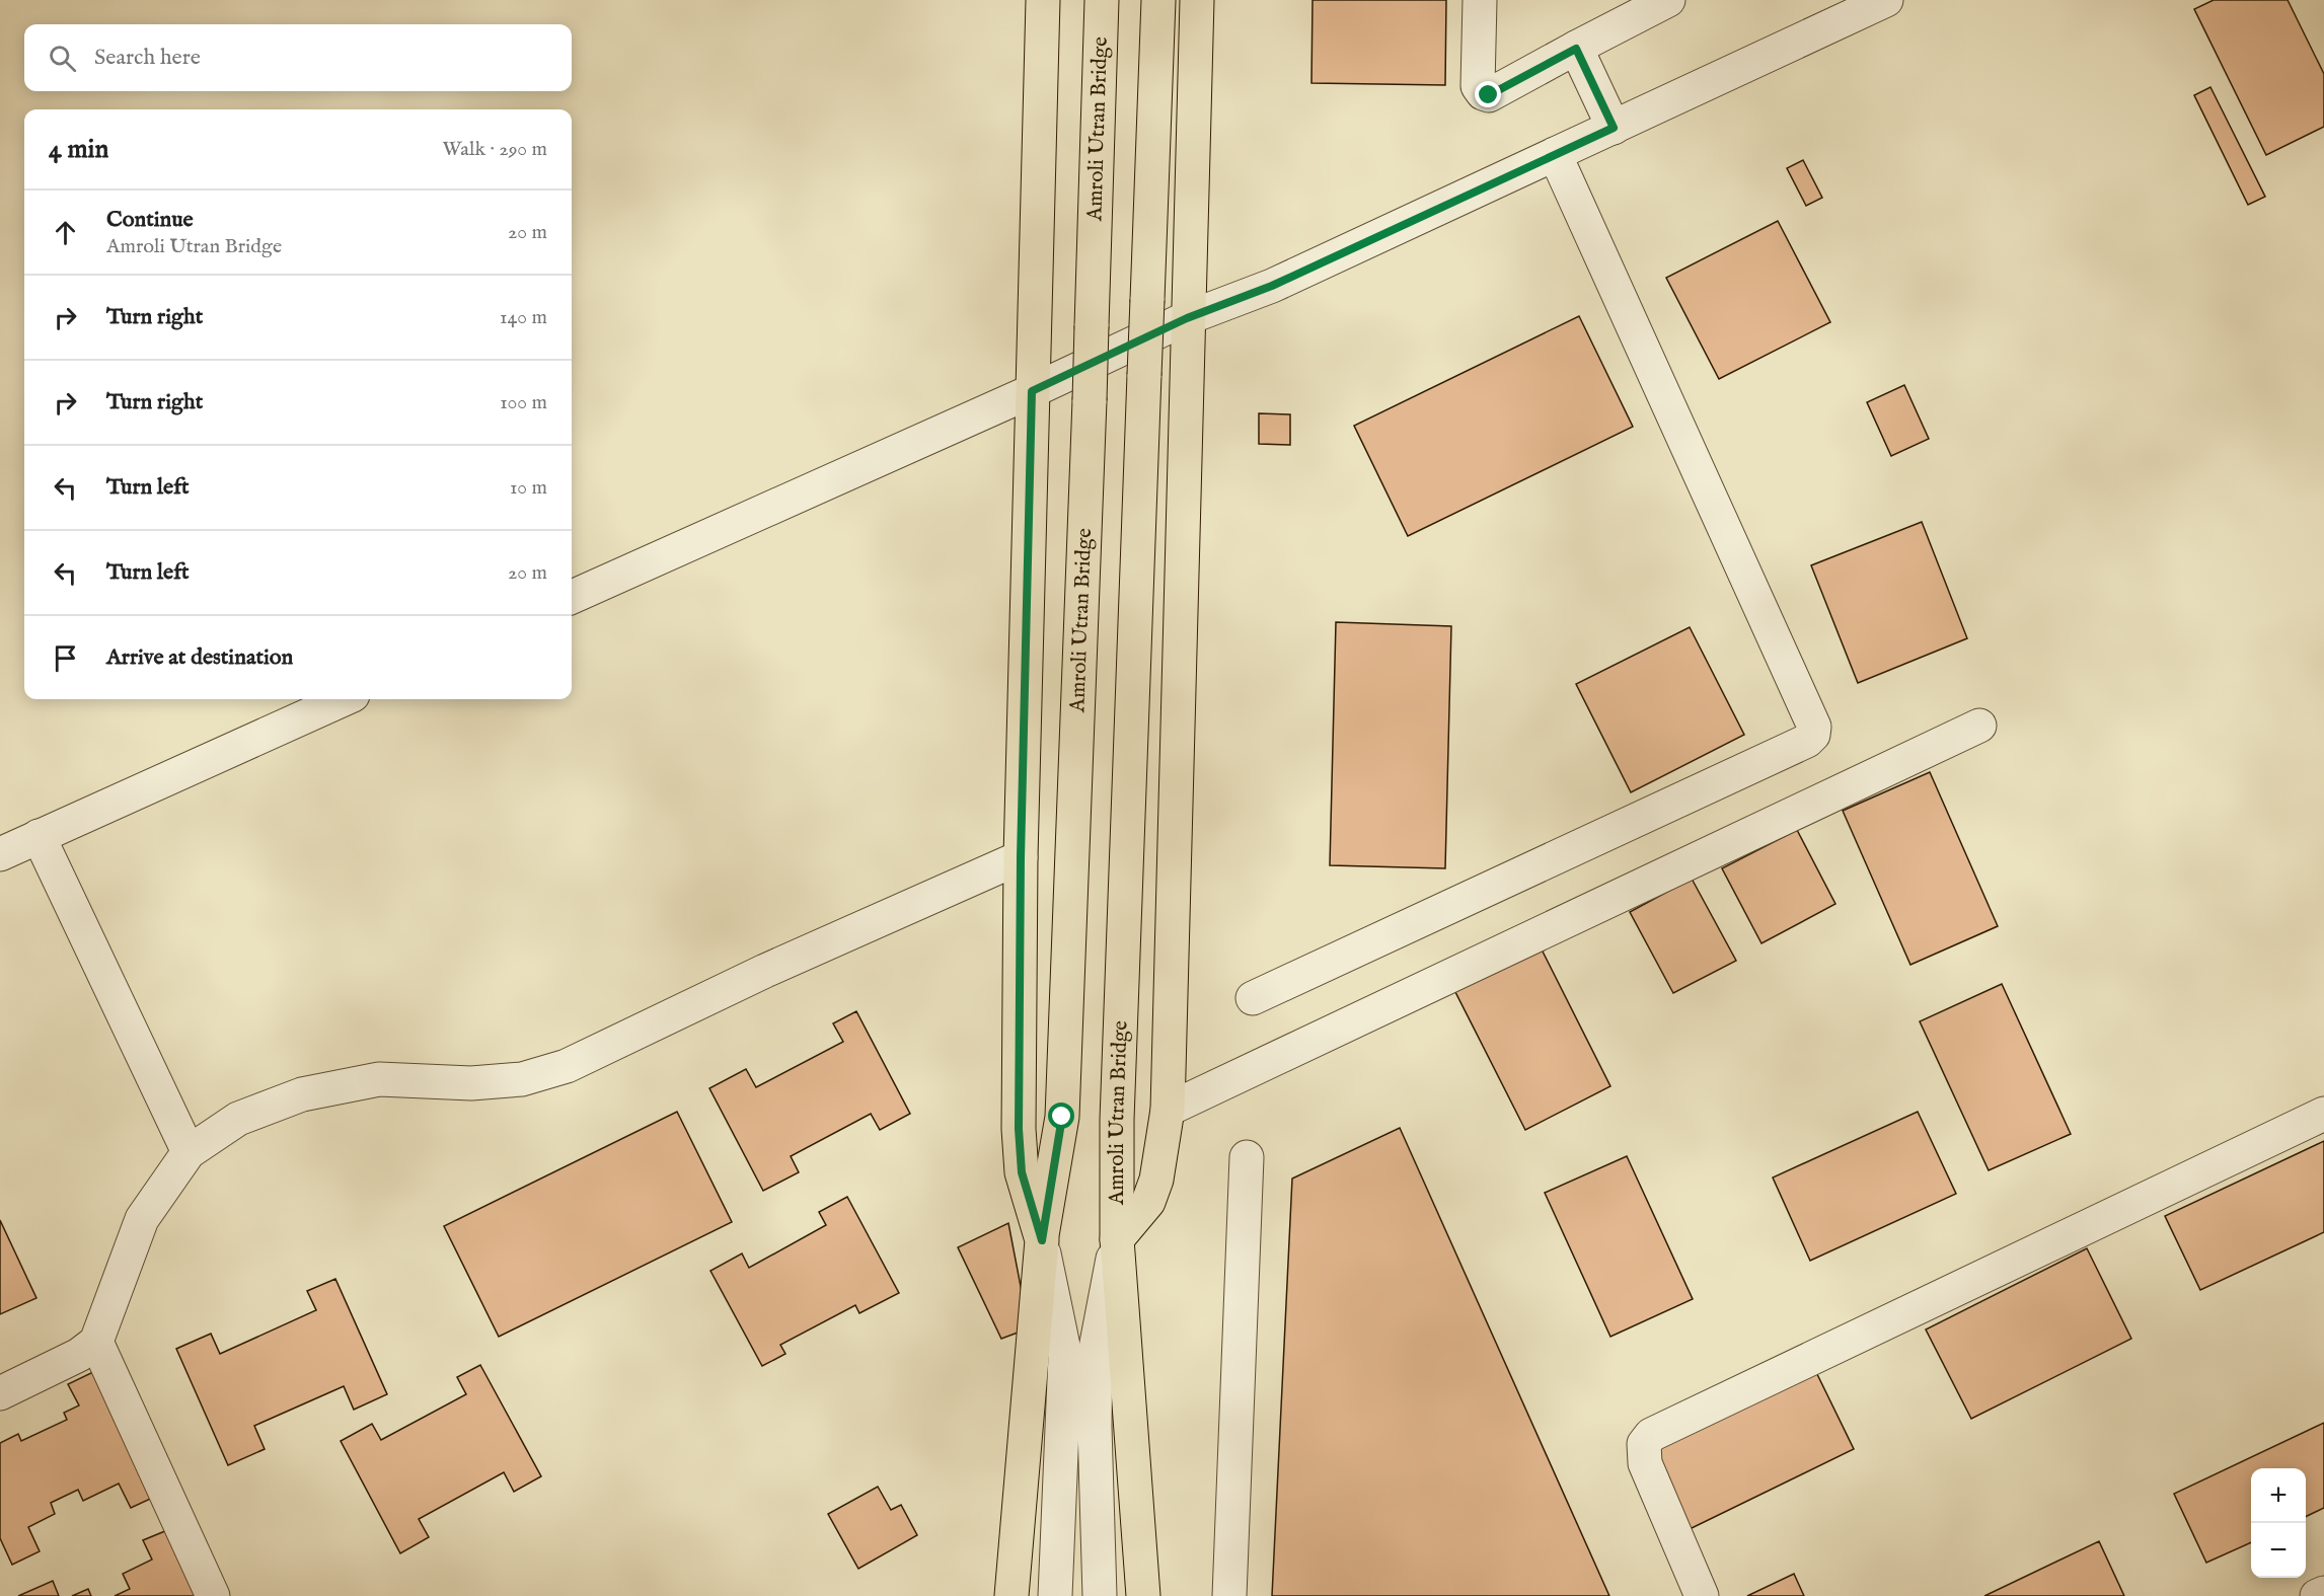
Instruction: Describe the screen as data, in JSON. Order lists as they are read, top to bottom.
{
  "streets": {
    "main road": ["Amroli Utran Bridge"]
  },
  "page": {
    "search": "Search here",
    "heading": ["4 min", "Walk · 290 m"],
    "list": [
      ["Continue", "Amroli Utran Bridge", "20 m"],
      ["Turn right", "140 m"],
      ["Turn right", "100 m"],
      ["Turn left", "10 m"],
      ["Turn left", "20 m"],
      "Arrive at destination"
    ],
    "map_buttons": ["+", "−"]
  }
}
